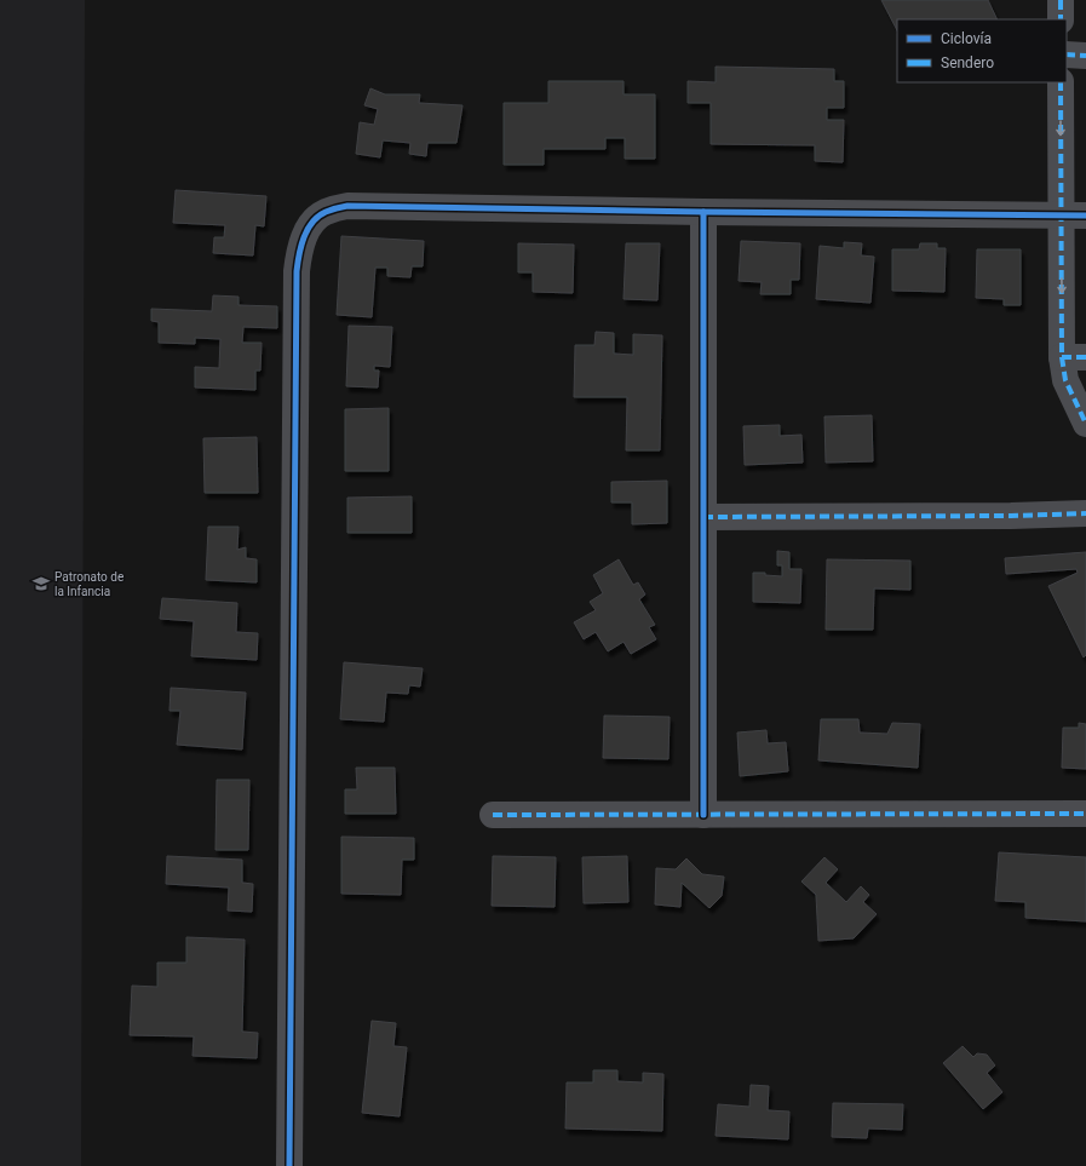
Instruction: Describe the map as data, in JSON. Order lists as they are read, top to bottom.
{
  "places": {
    "school or university": ["Patronato de la Infancia"]
  },
  "legend": ["Ciclovía", "Sendero"]
}
